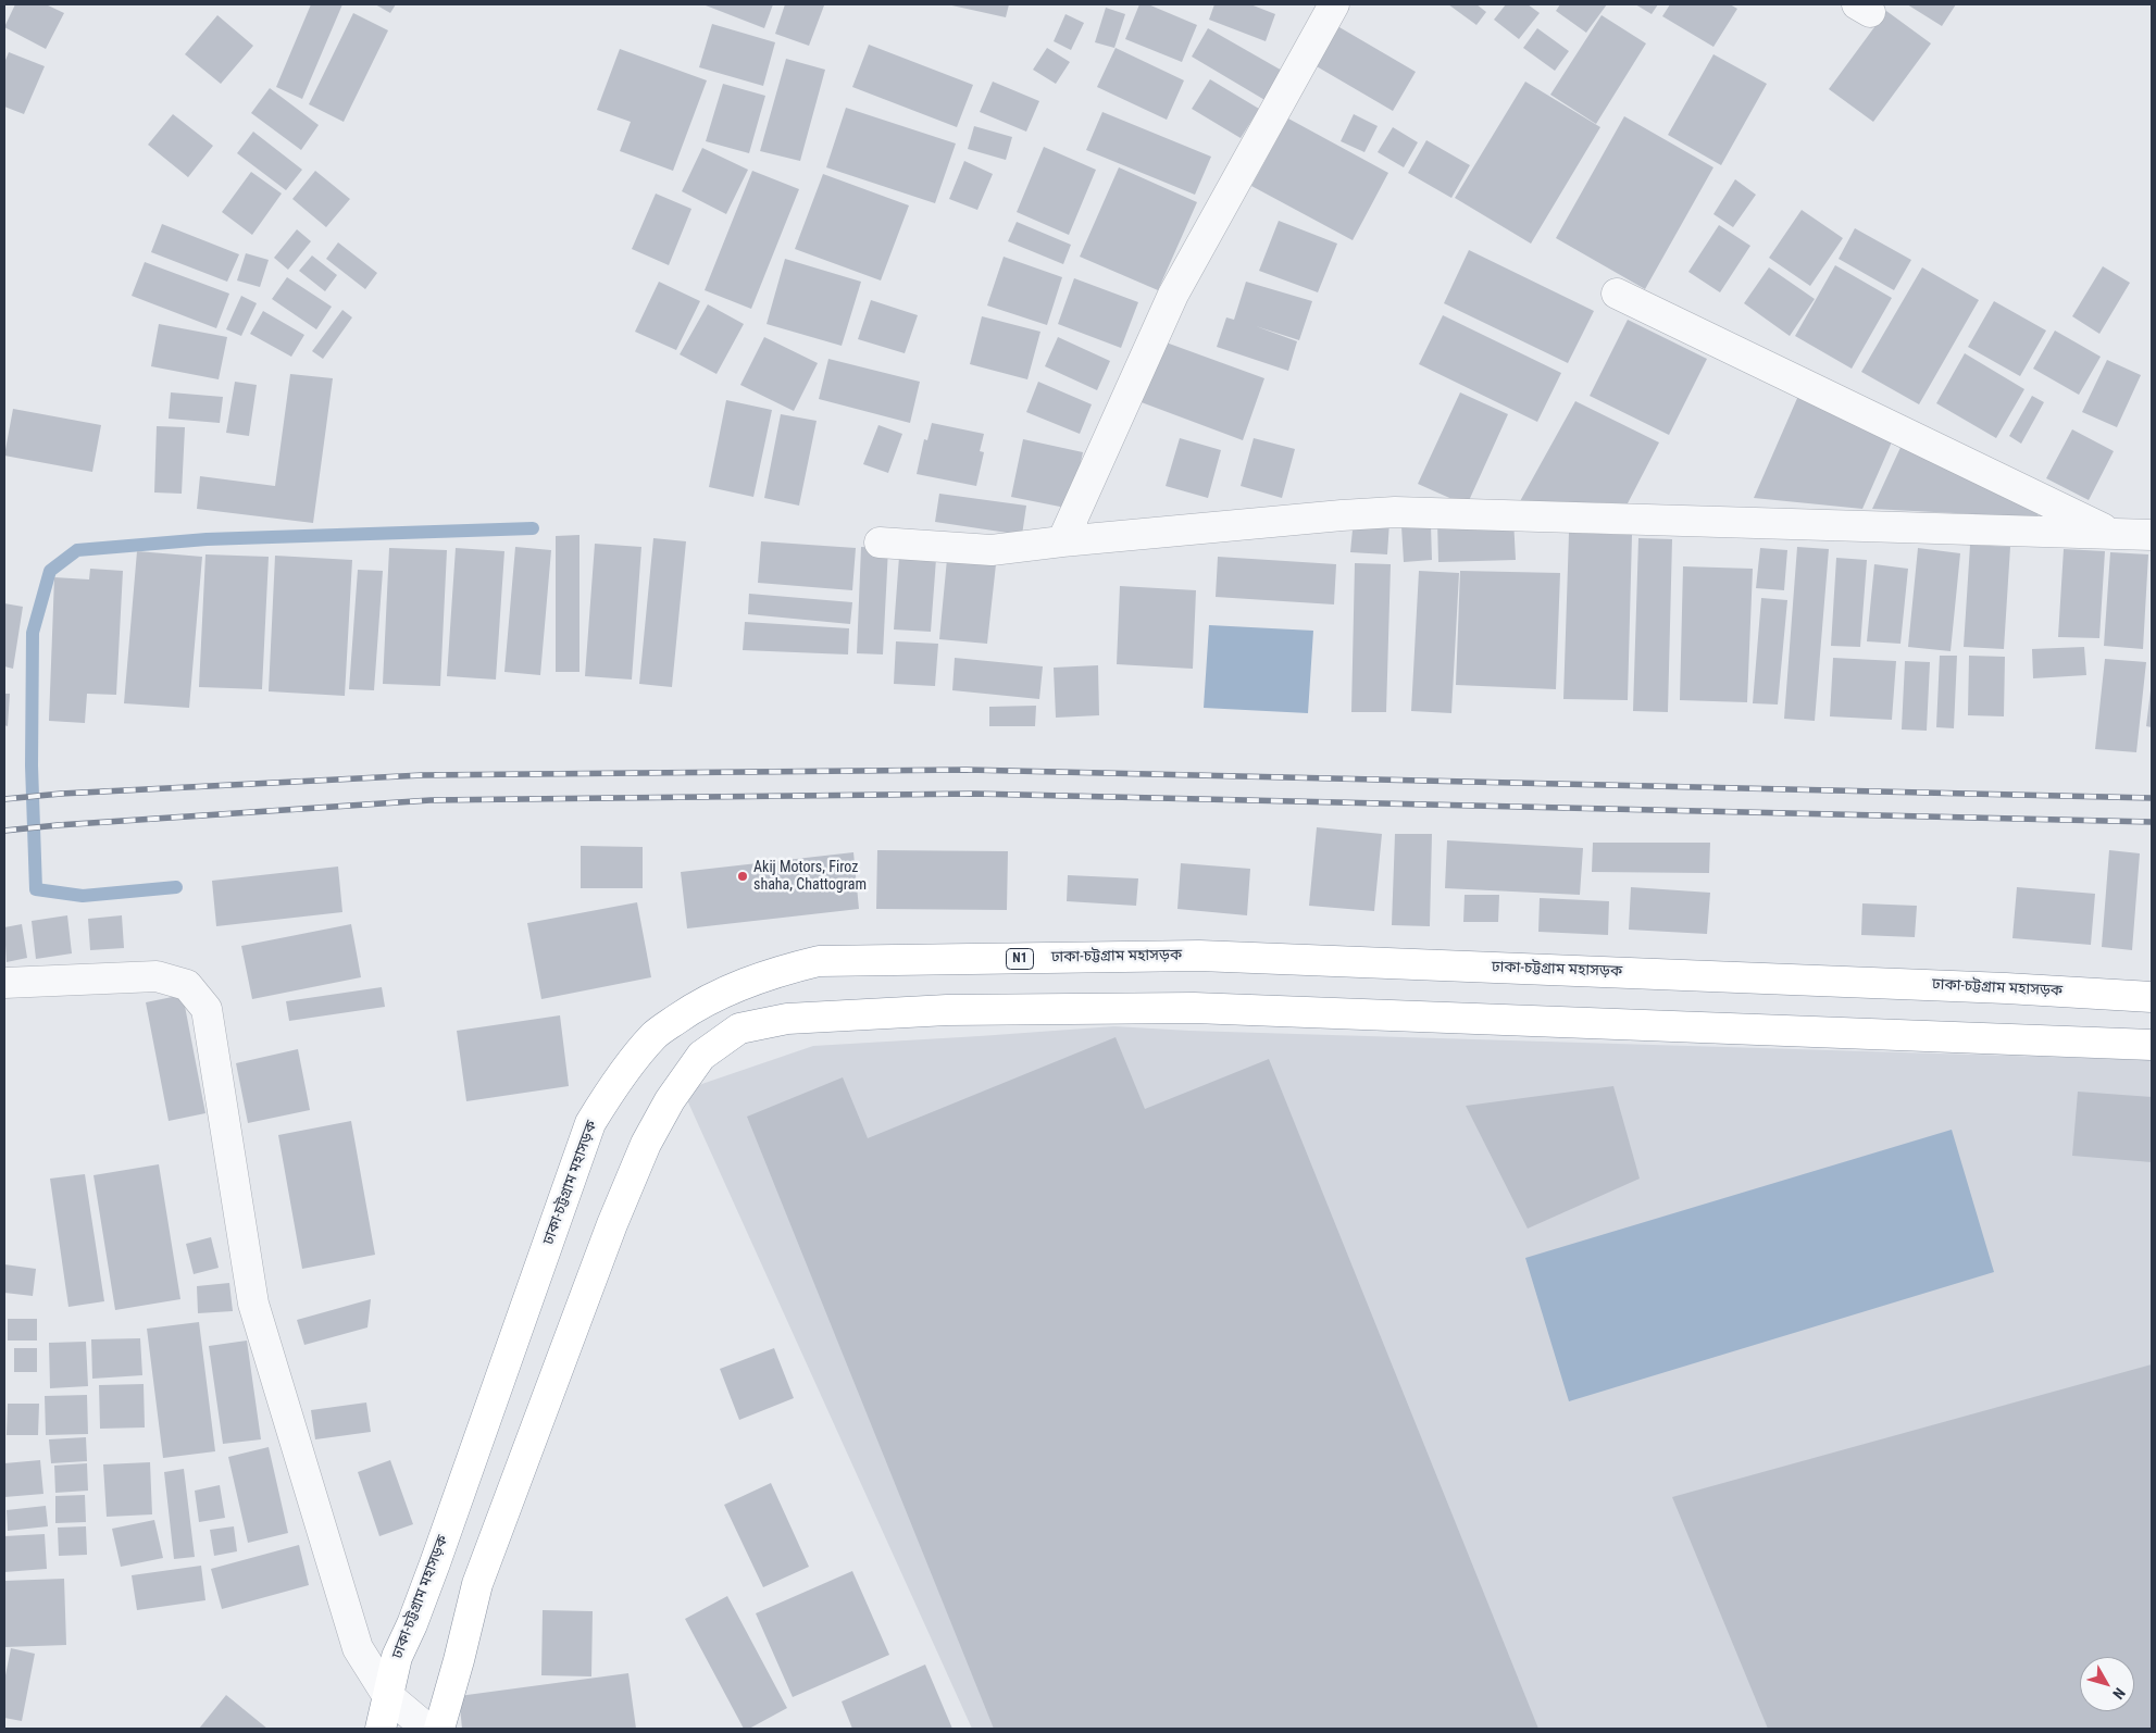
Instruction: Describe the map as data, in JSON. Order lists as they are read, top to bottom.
{
  "streets": {
    "highway": ["ঢাকা-চট্টগ্রাম মহাসড়ক", "N1"]
  },
  "places": ["Akij Motors, Firoz shaha, Chattogram"],
  "north": "bottom right"
}
